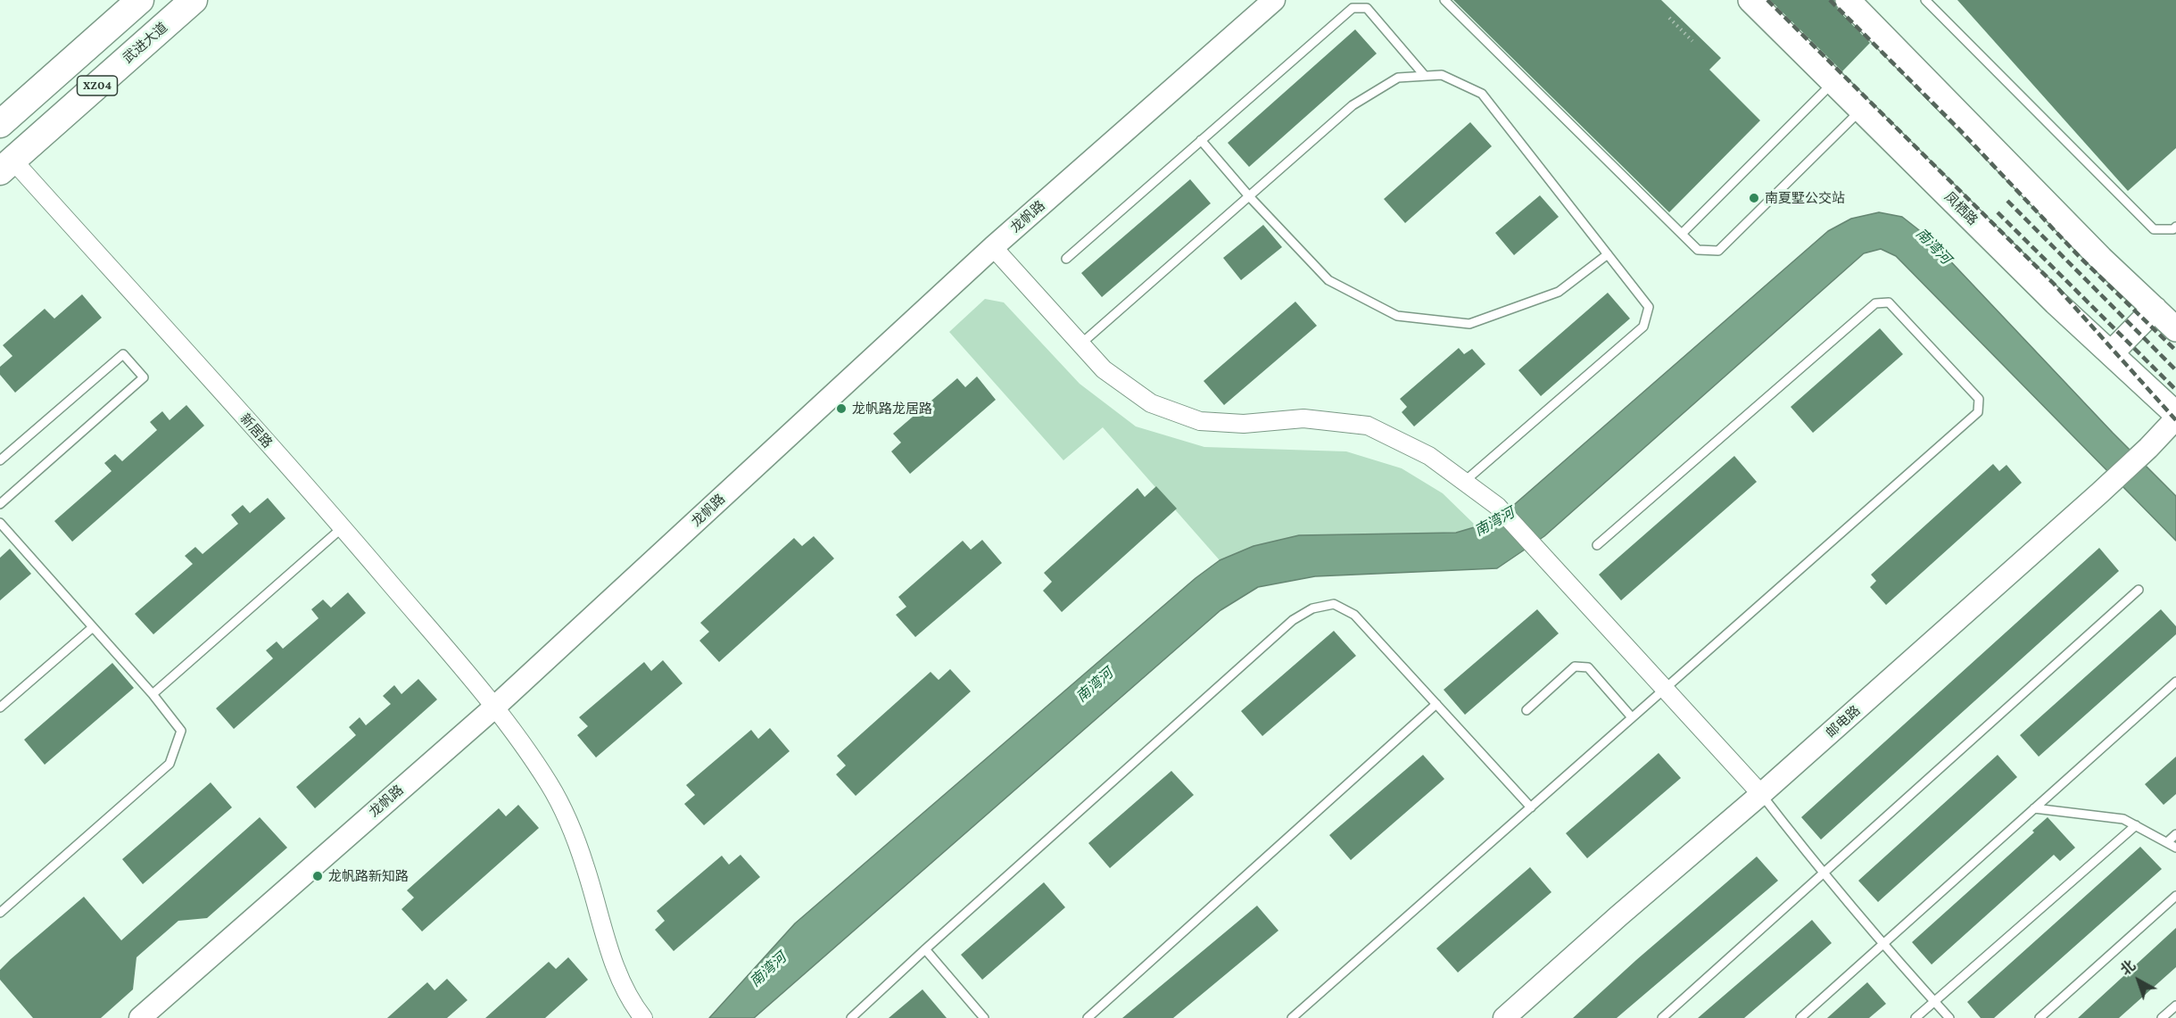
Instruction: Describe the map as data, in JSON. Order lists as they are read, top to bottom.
{
  "streets": {
    "main road": ["武进大道", "XZ04", "凤栖路"],
    "street": ["龙帆路", "新居路", "邮电路"]
  },
  "crossings": [
    ["武进大道", "新居路"],
    ["龙帆路", "新居路"]
  ],
  "water": ["南湾河"],
  "places": ["南夏墅公交站", "龙帆路龙居路", "龙帆路新知路"],
  "north": "top left"
}
